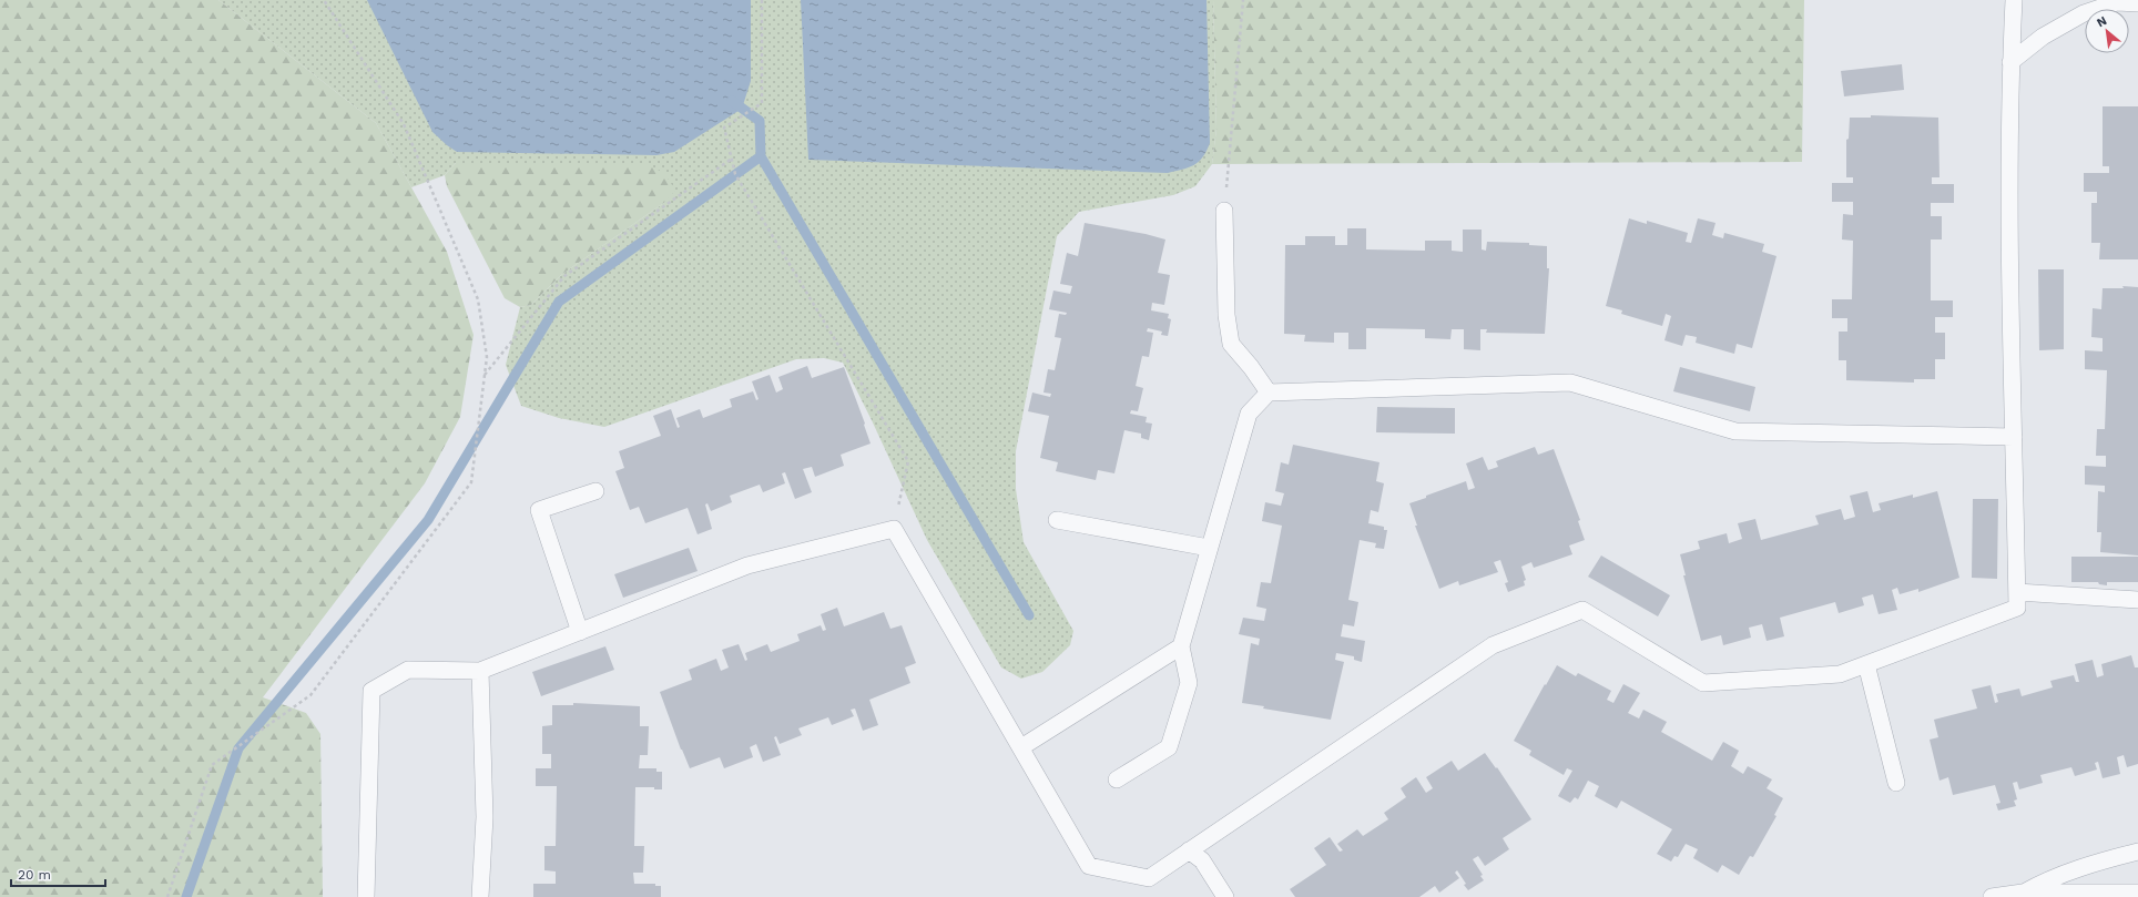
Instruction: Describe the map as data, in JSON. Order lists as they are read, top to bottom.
{
  "scale_bar": "20 m",
  "north": "top left"
}
